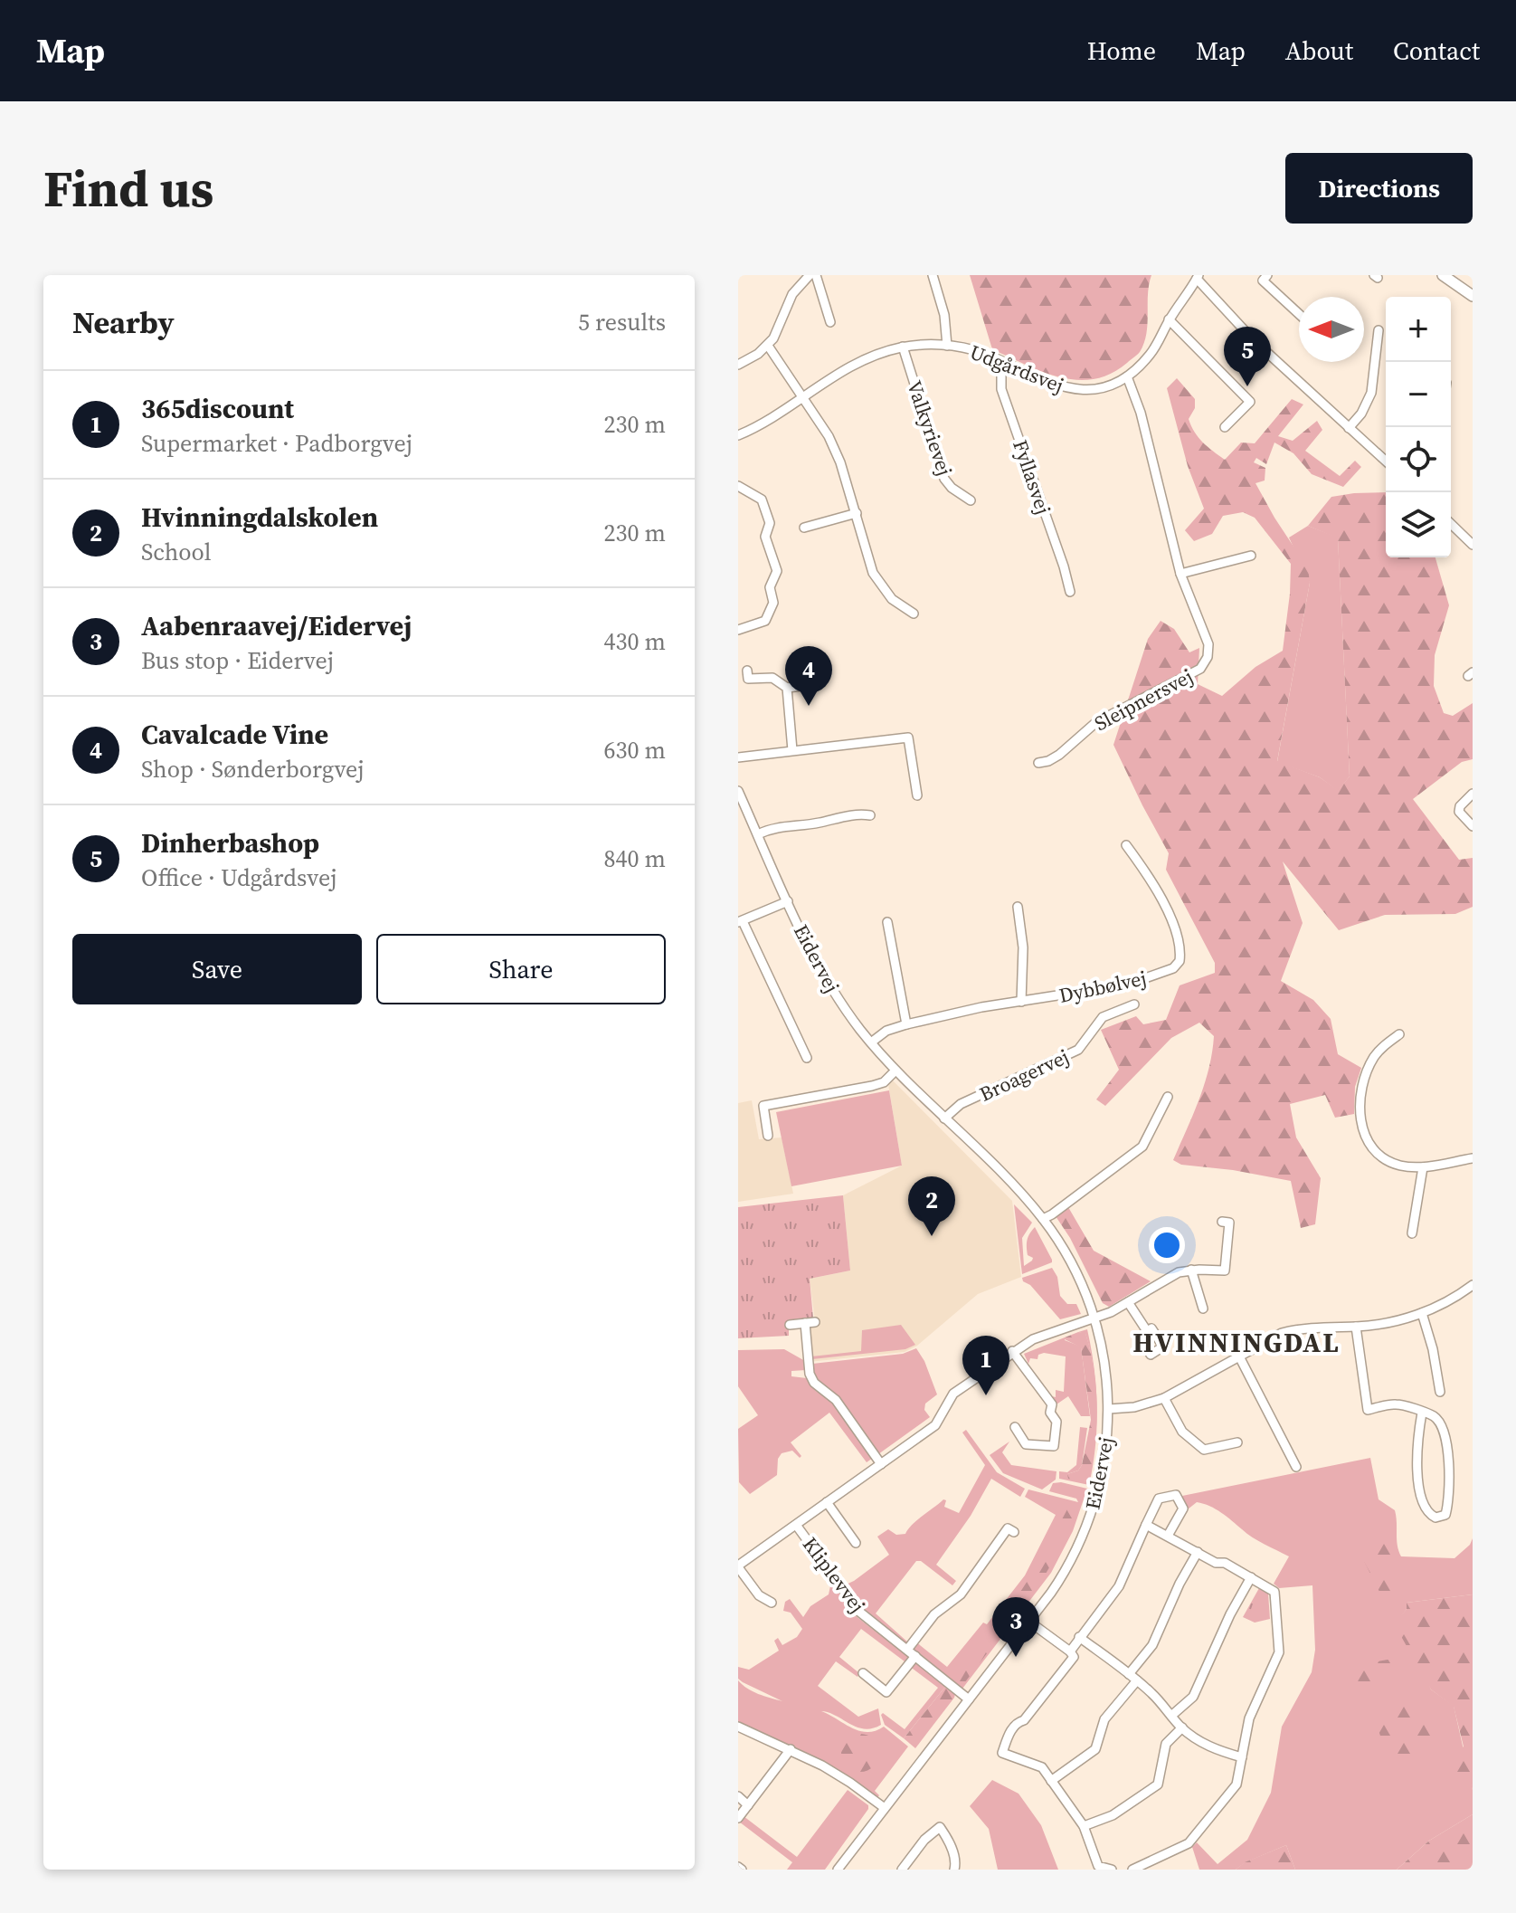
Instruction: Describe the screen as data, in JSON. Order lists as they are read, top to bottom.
{
  "streets": {
    "street": [
      "Udgårdsvej",
      "Valkyrievej",
      "Fyllasvej",
      "Sleipnersvej",
      "Eidervej",
      "Dybbølvej",
      "Broagervej",
      "Kliplevvej"
    ]
  },
  "crossings": [
    ["Udgårdsvej", "Valkyrievej"],
    ["Udgårdsvej", "Fyllasvej"],
    ["Udgårdsvej", "Sleipnersvej"],
    ["Eidervej", "Dybbølvej"],
    ["Eidervej", "Broagervej"],
    ["Eidervej", "Kliplevvej"]
  ],
  "districts": ["HVINNINGDAL"],
  "north": "left",
  "page": {
    "header": "Map",
    "nav": [
      "Home",
      "Map",
      "About",
      "Contact"
    ],
    "buttons": [
      "Directions",
      ["Save", "Share"]
    ],
    "title": "Find us",
    "heading": ["Nearby", "5 results"],
    "map_buttons": ["+", "−"],
    "pins": [
      "5",
      "4",
      "2",
      "1",
      "3"
    ],
    "list": [
      {
        "mark": "1",
        "name": "365discount",
        "note": "Supermarket · Padborgvej",
        "value": "230 m"
      },
      {
        "mark": "2",
        "name": "Hvinningdalskolen",
        "note": "School",
        "value": "230 m"
      },
      {
        "mark": "3",
        "name": "Aabenraavej/Eidervej",
        "note": "Bus stop · Eidervej",
        "value": "430 m"
      },
      {
        "mark": "4",
        "name": "Cavalcade Vine",
        "note": "Shop · Sønderborgvej",
        "value": "630 m"
      },
      {
        "mark": "5",
        "name": "Dinherbashop",
        "note": "Office · Udgårdsvej",
        "value": "840 m"
      }
    ]
  }
}
